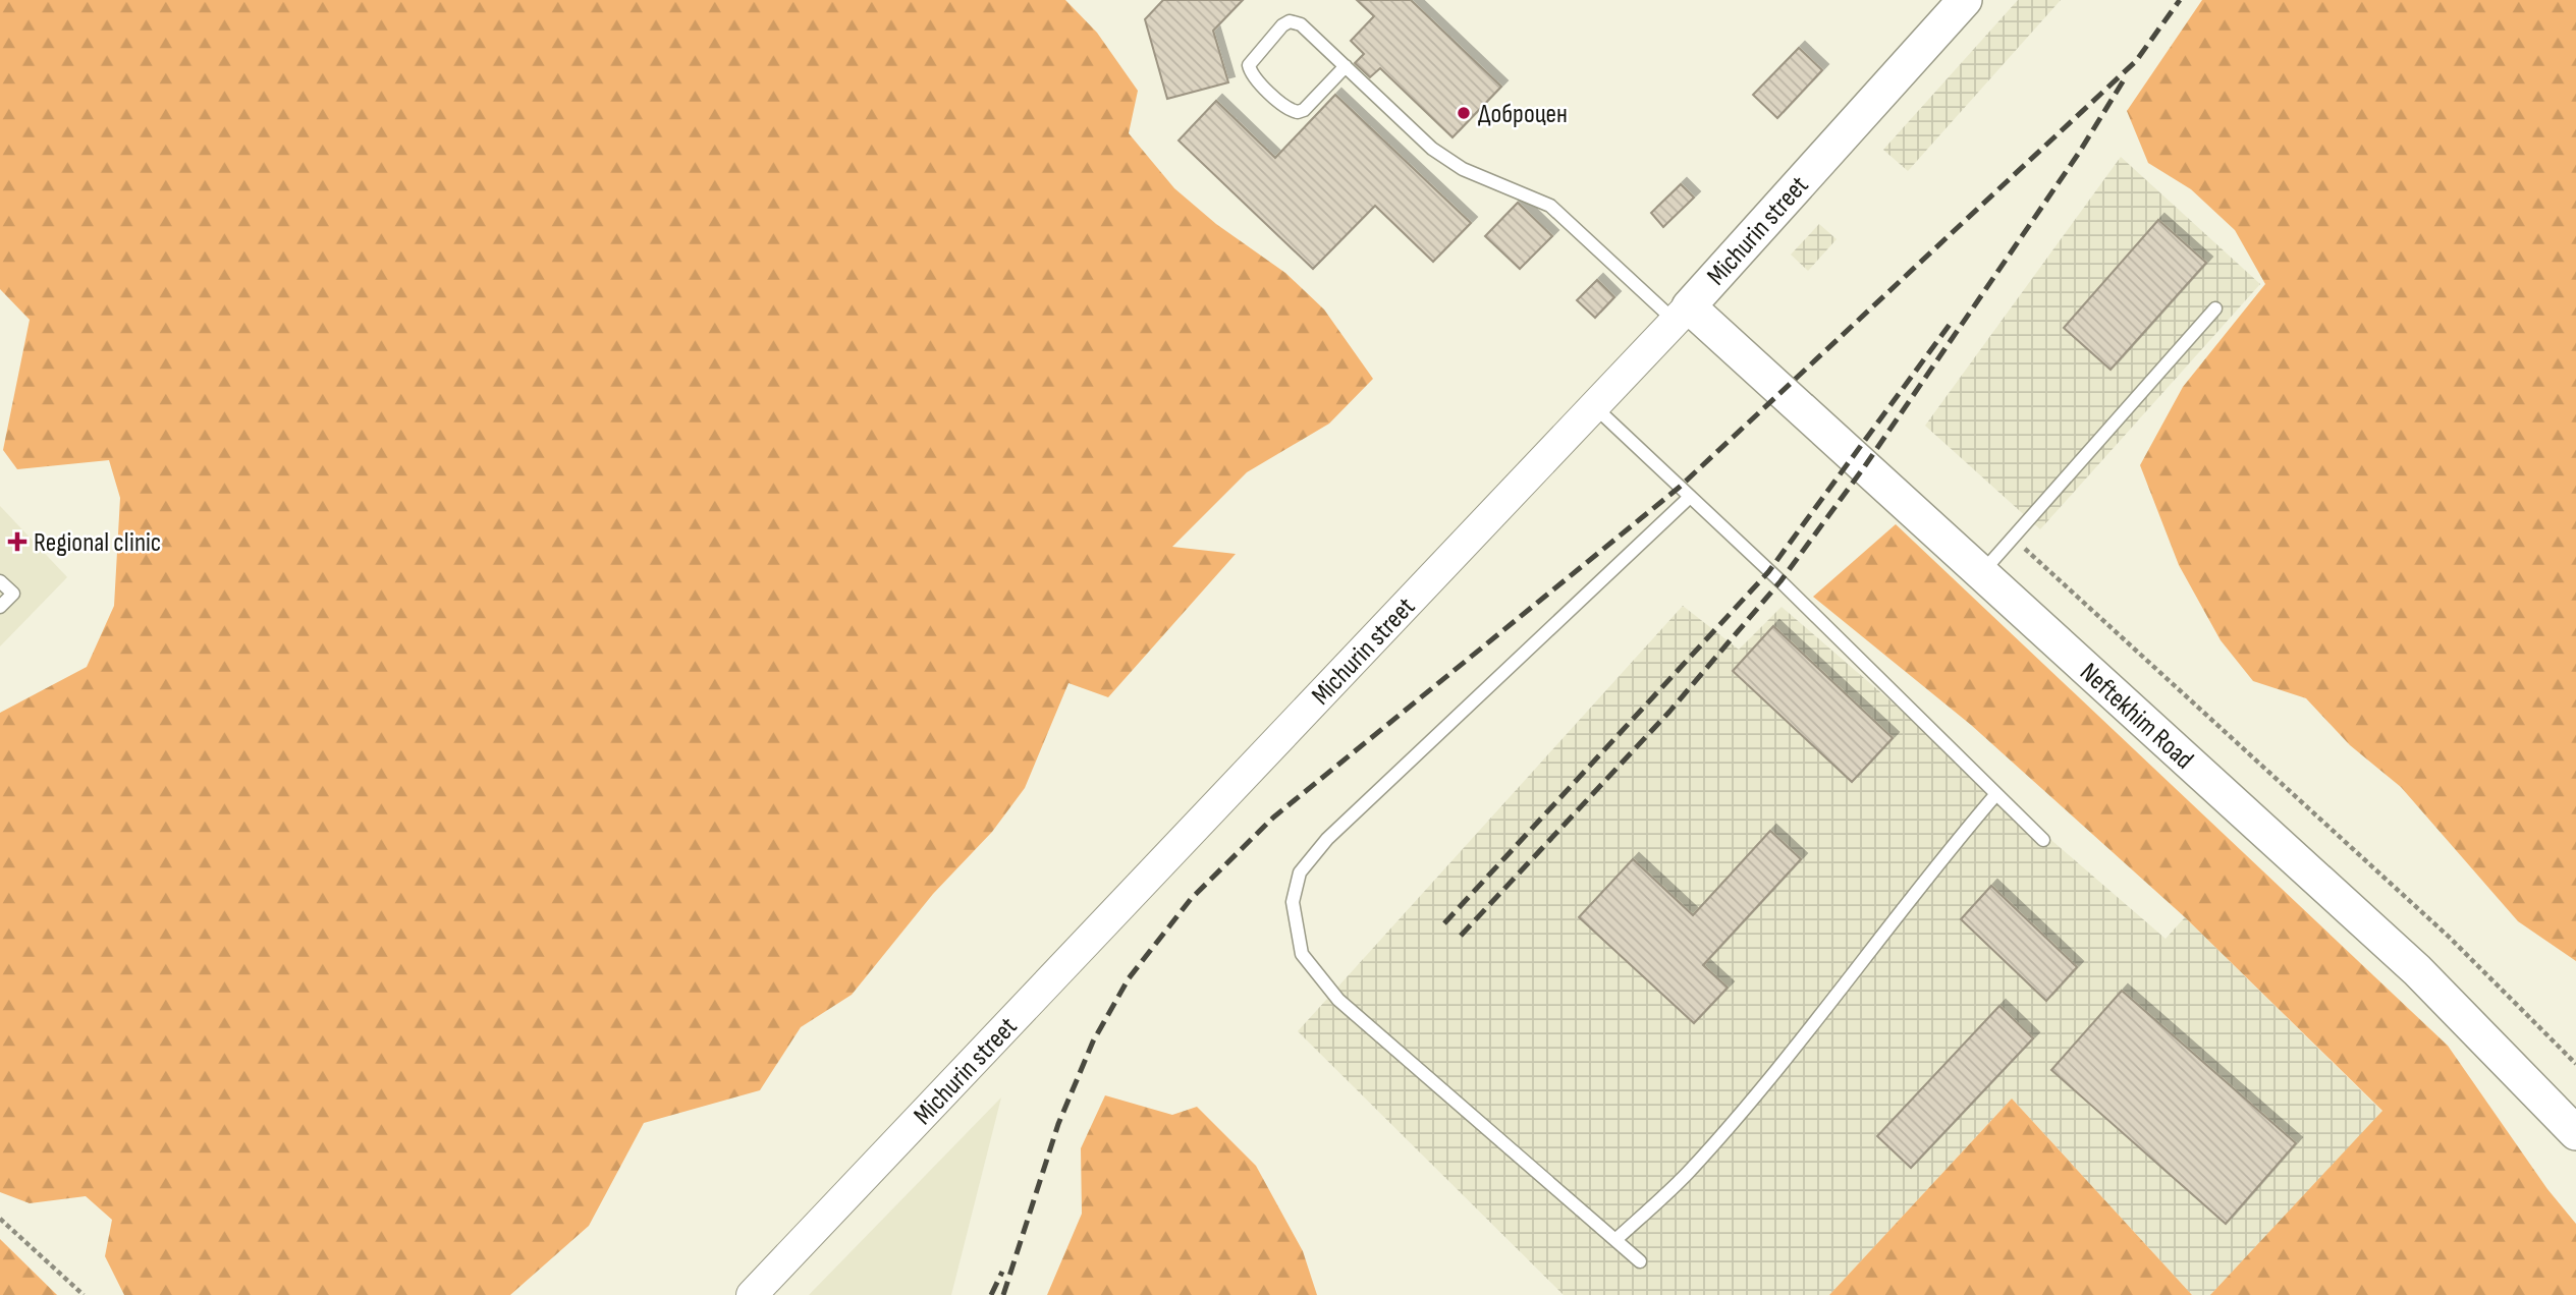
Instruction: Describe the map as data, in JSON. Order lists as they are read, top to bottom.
{
  "streets": {
    "main road": ["Michurin street", "Neftekhim Road"]
  },
  "crossings": [
    ["Michurin street", "Neftekhim Road"]
  ],
  "places": {
    "other": ["Доброцен"],
    "health": ["Regional clinic"]
  }
}
